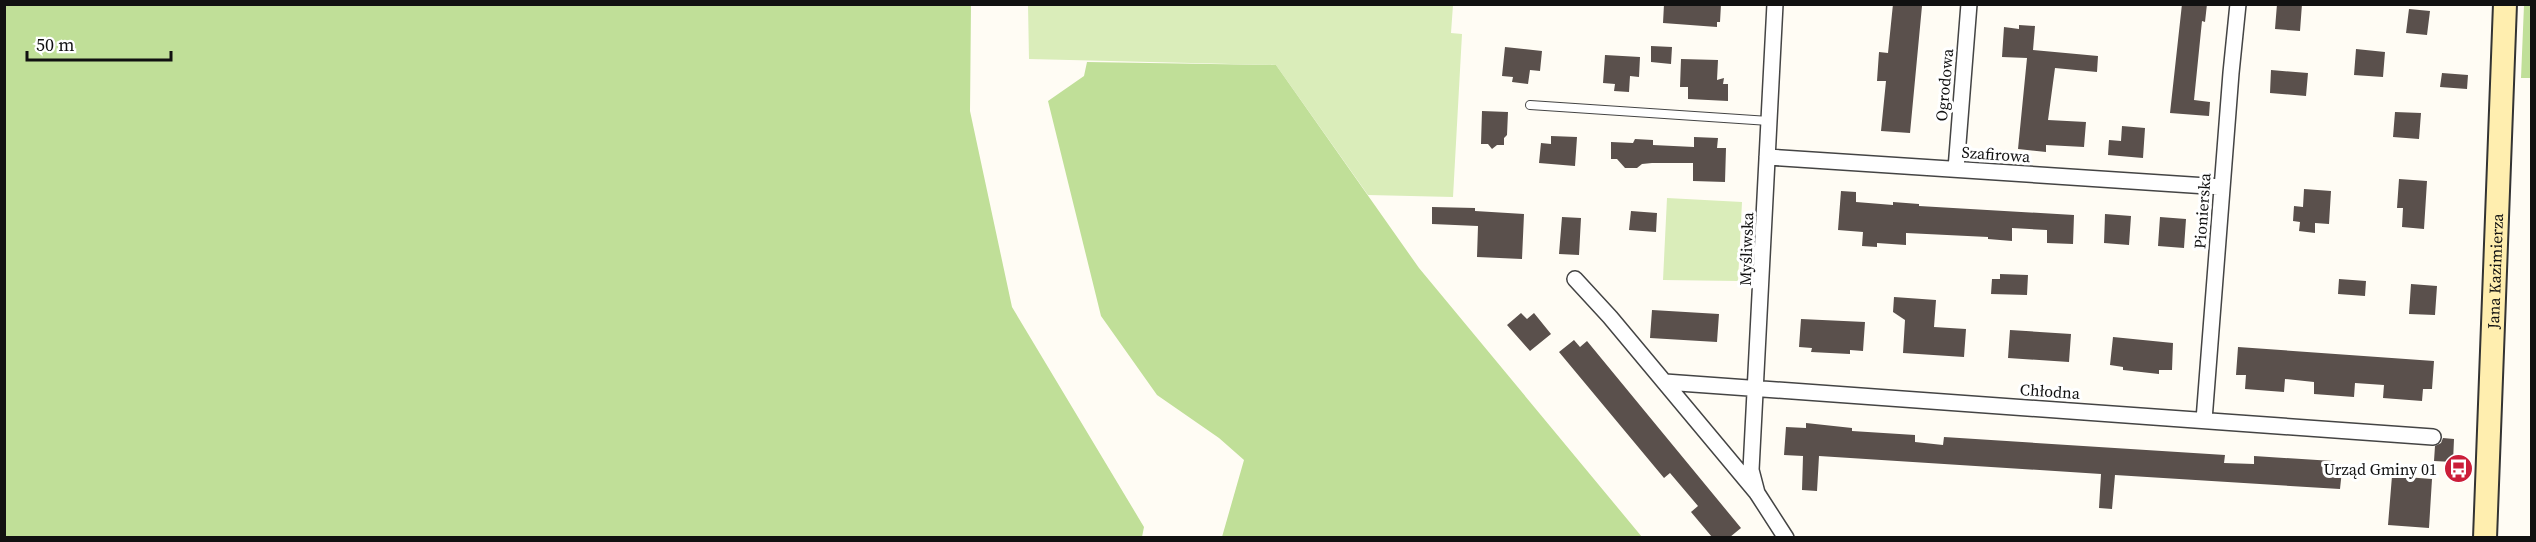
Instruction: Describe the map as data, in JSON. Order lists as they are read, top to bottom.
{
  "streets": {
    "main road": ["Jana Kazimierza"],
    "street": [
      "Ogrodowa",
      "Szafirowa",
      "Pionierska",
      "Myśliwska",
      "Chłodna"
    ]
  },
  "crossings": [
    ["Ogrodowa", "Szafirowa"],
    ["Szafirowa", "Pionierska"],
    ["Szafirowa", "Myśliwska"],
    ["Pionierska", "Chłodna"],
    ["Myśliwska", "Chłodna"]
  ],
  "places": {
    "bus stop": ["Urząd Gminy 01"]
  },
  "scale_bar": "50 m"
}
